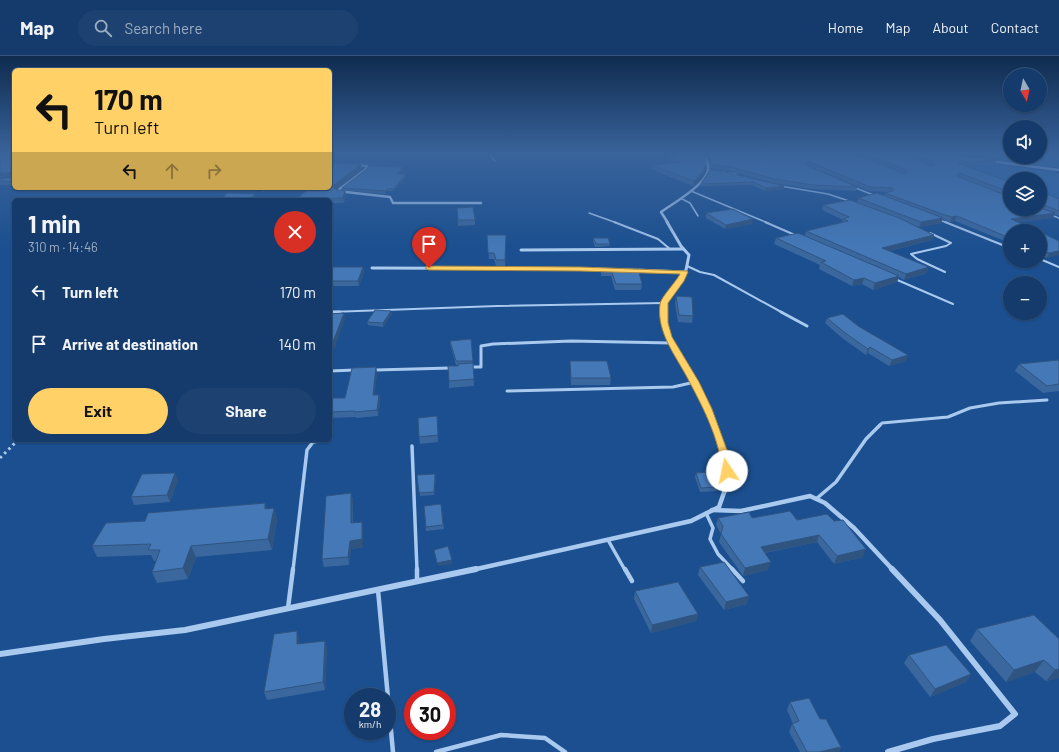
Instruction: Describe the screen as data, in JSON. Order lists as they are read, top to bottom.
{
  "north": "bottom",
  "page": {
    "header": "Map",
    "search": "Search here",
    "nav": [
      "Home",
      "Map",
      "About",
      "Contact"
    ],
    "map_buttons": ["+", "−"],
    "turn": ["170 m", "Turn left"],
    "heading": ["1 min", "310 m · 14:46"],
    "list": [
      {
        "name": "Turn left",
        "value": "170 m"
      },
      {
        "name": "Arrive at destination",
        "value": "140 m"
      }
    ],
    "buttons": ["Exit", "Share"],
    "speed": "28 km/h",
    "limit": "30"
  }
}
